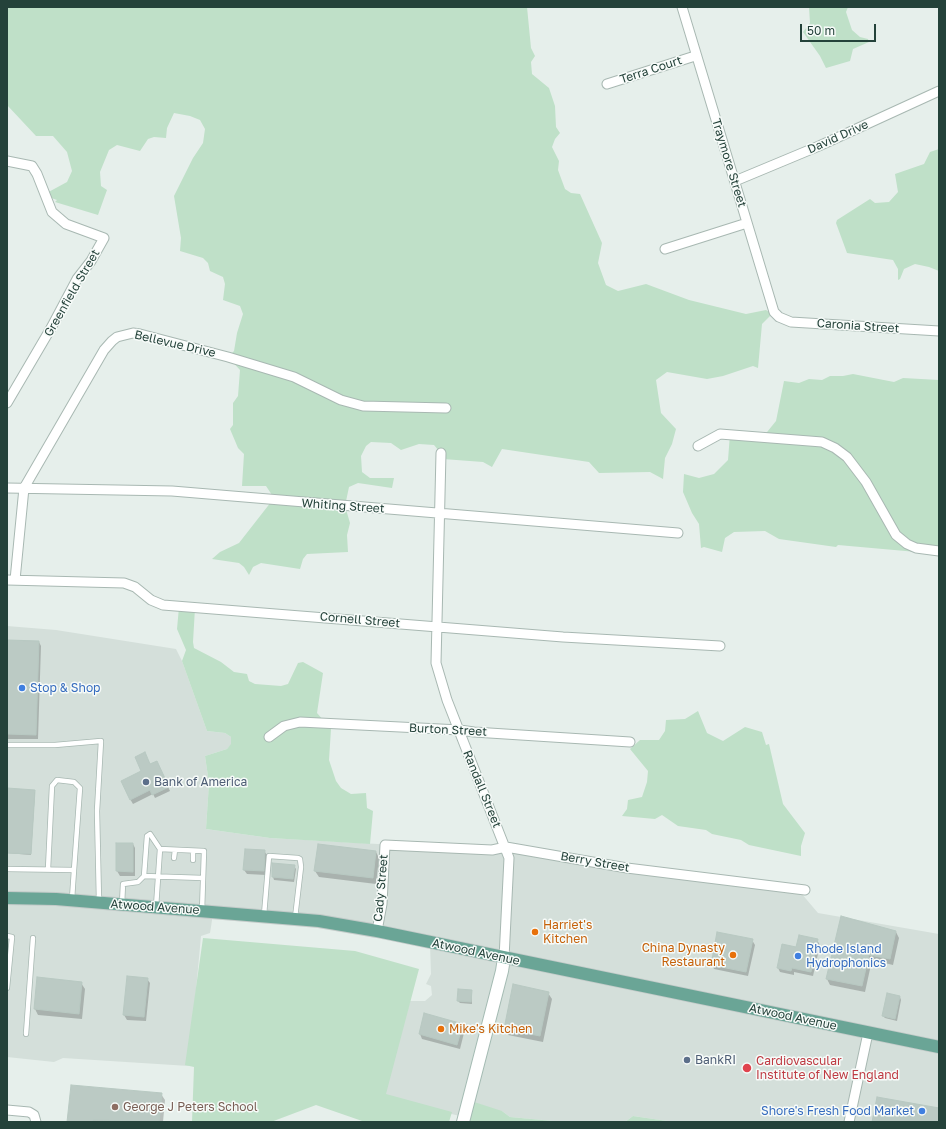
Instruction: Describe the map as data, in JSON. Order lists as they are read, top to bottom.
{
  "streets": {
    "main road": ["Atwood Avenue"],
    "street": [
      "Terra Court",
      "David Drive",
      "Traymore Street",
      "Greenfield Street",
      "Caronia Street",
      "Bellevue Drive",
      "Whiting Street",
      "Cornell Street",
      "Burton Street",
      "Randall Street",
      "Berry Street",
      "Cady Street"
    ]
  },
  "crossings": [
    ["Terra Court", "Traymore Street"],
    ["David Drive", "Traymore Street"],
    ["Traymore Street", "Caronia Street"],
    ["Bellevue Drive", "Whiting Street"],
    ["Bellevue Drive", "Cornell Street"],
    ["Whiting Street", "Randall Street"],
    ["Cornell Street", "Randall Street"],
    ["Burton Street", "Randall Street"],
    ["Randall Street", "Berry Street"],
    ["Randall Street", "Atwood Avenue"],
    ["Berry Street", "Cady Street"],
    ["Cady Street", "Atwood Avenue"]
  ],
  "places": [
    "Stop & Shop",
    "Bank of America",
    "Harriet's Kitchen",
    "China Dynasty Restaurant",
    "Rhode Island Hydrophonics",
    "Mike's Kitchen",
    "BankRI",
    "Cardiovascular Institute of New England",
    "George J Peters School",
    "Shore's Fresh Food Market"
  ],
  "scale_bar": "50 m"
}
